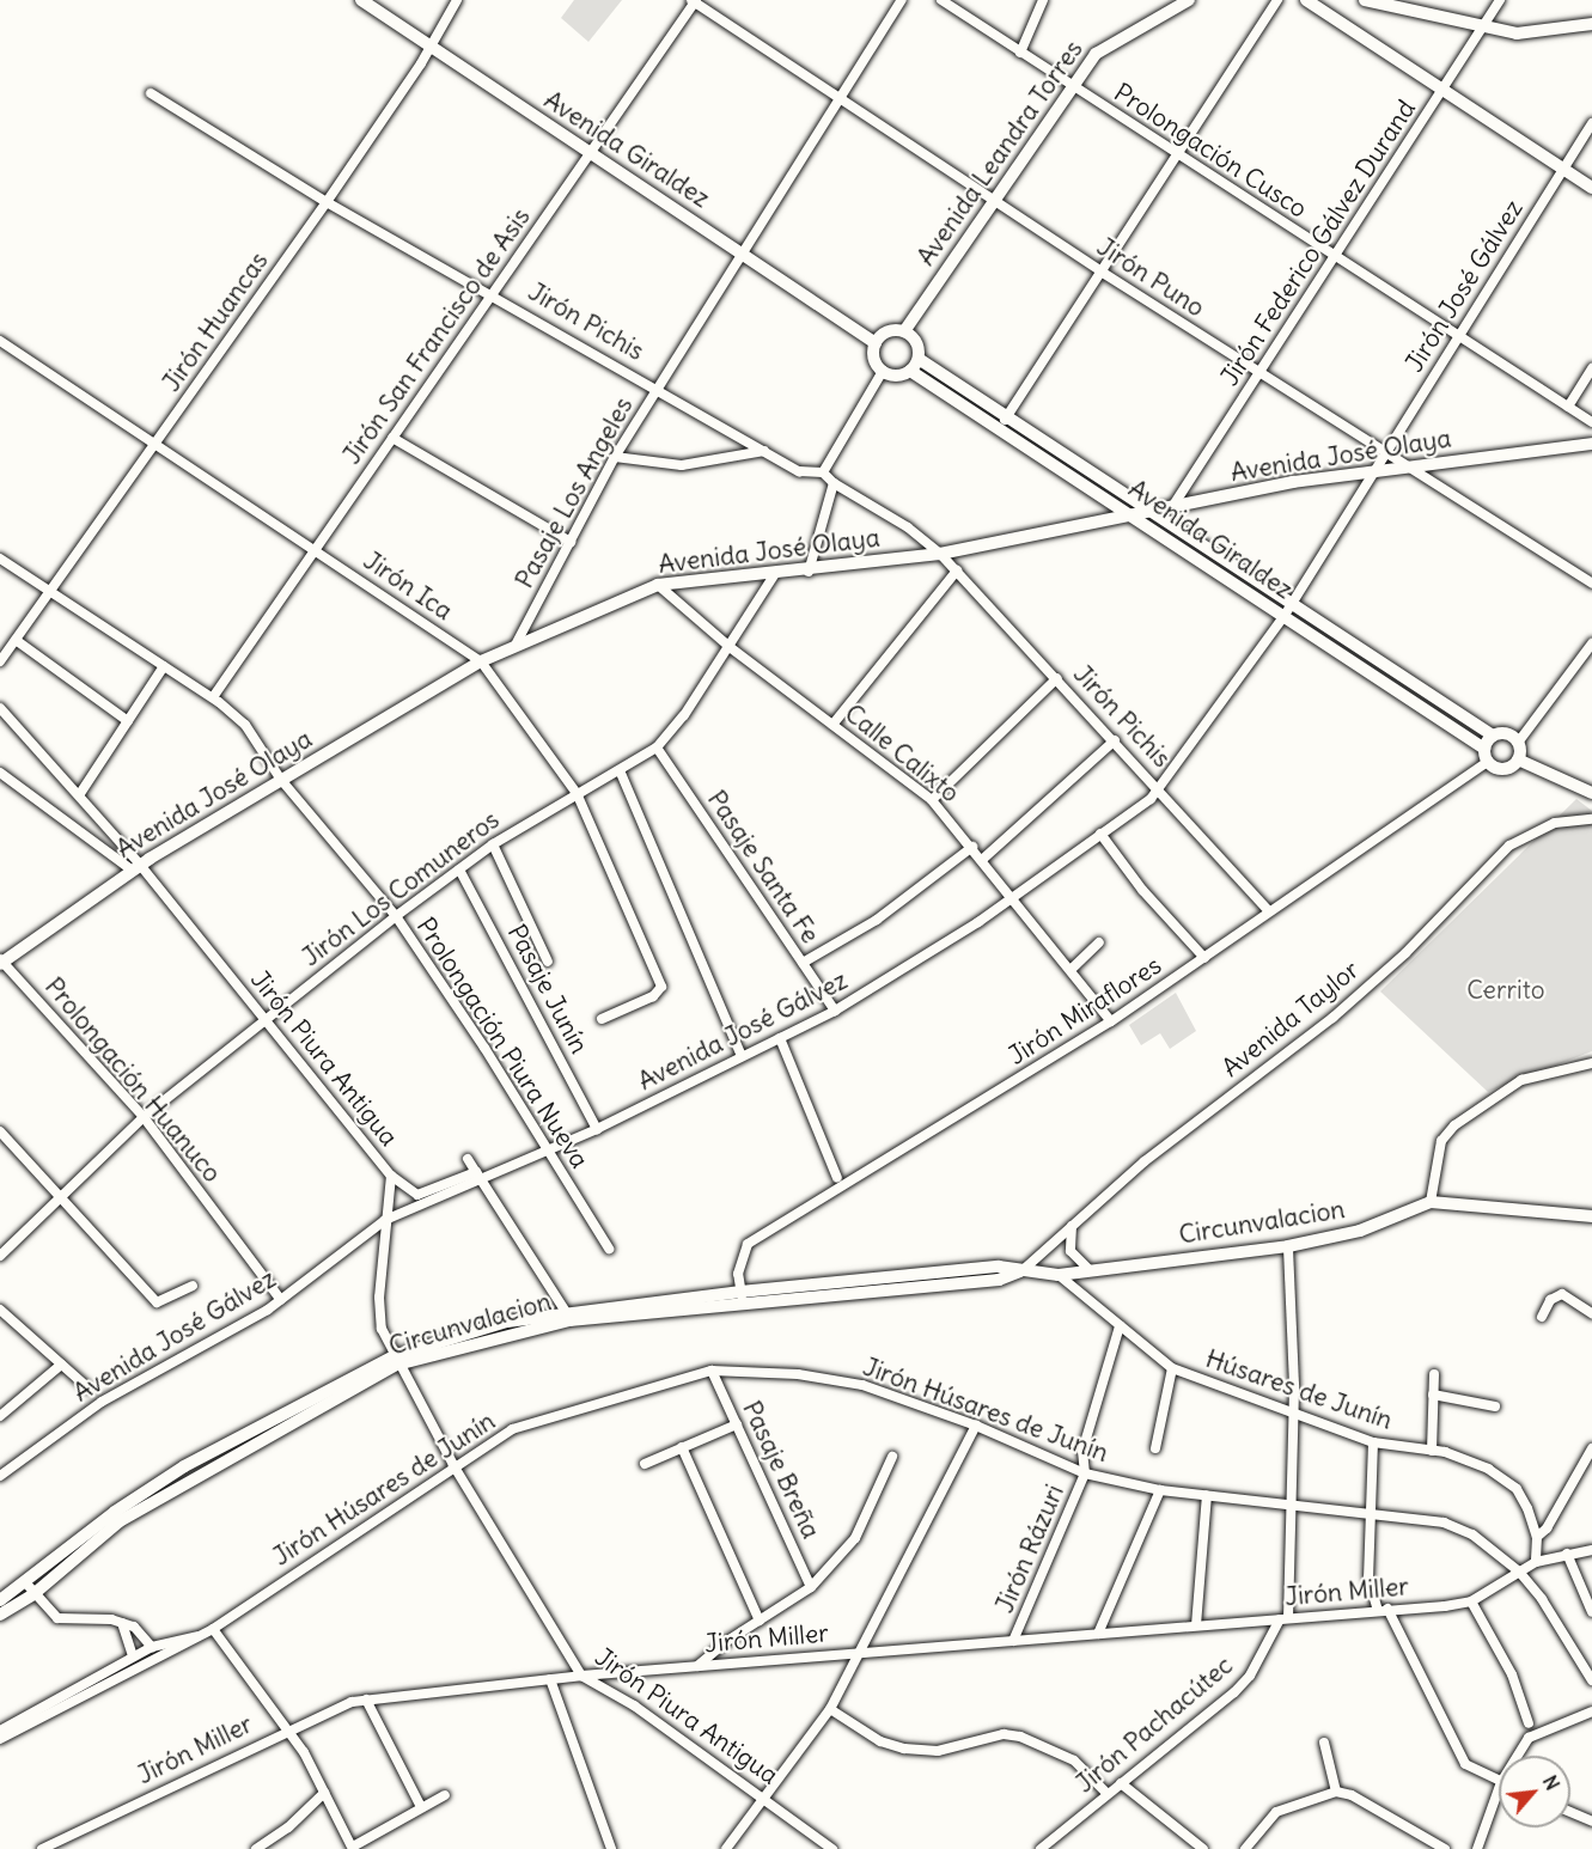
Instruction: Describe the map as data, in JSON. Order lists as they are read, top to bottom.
{
  "streets": {
    "street": [
      "Avenida Giraldez",
      "Prolongación Cusco",
      "Avenida Leandra Torres",
      "Jirón Federico Gálvez Durand",
      "Jirón Puno",
      "Jirón José Gálvez",
      "Jirón Huancas",
      "Jirón Pichis",
      "Jirón San Francisco de Asis",
      "Avenida José Olaya",
      "Pasaje Los Angeles",
      "Jirón Ica",
      "Calle Calixto",
      "Pasaje Santa Fe",
      "Jirón Los Comuneros",
      "Pasaje Junín",
      "Jirón Miraflores",
      "Avenida Taylor",
      "Avenida José Gálvez",
      "Prolongación Piura Nueva",
      "Jirón Piura Antigua",
      "Prolongación Huanuco",
      "Circunvalacion",
      "Húsares de Junín",
      "Jirón Húsares de Junín",
      "Pasaje Breña",
      "Jirón Rázuri",
      "Jirón Miller",
      "Jirón Pachacútec"
    ]
  },
  "crossings": [
    ["Avenida Giraldez", "Avenida Leandra Torres"],
    ["Avenida Giraldez", "Jirón Huancas"],
    ["Avenida Giraldez", "Jirón San Francisco de Asis"],
    ["Avenida Giraldez", "Avenida José Olaya"],
    ["Avenida Giraldez", "Pasaje Los Angeles"],
    ["Avenida Giraldez", "Jirón Miraflores"],
    ["Avenida Giraldez", "Avenida José Gálvez"],
    ["Prolongación Cusco", "Avenida Leandra Torres"],
    ["Prolongación Cusco", "Jirón Federico Gálvez Durand"],
    ["Prolongación Cusco", "Jirón José Gálvez"],
    ["Avenida Leandra Torres", "Jirón Puno"],
    ["Jirón Federico Gálvez Durand", "Jirón Puno"],
    ["Jirón Federico Gálvez Durand", "Avenida José Olaya"],
    ["Jirón Puno", "Jirón José Gálvez"],
    ["Jirón Puno", "Jirón San Francisco de Asis"],
    ["Jirón Puno", "Avenida José Olaya"],
    ["Jirón Puno", "Pasaje Los Angeles"],
    ["Jirón José Gálvez", "Avenida José Olaya"],
    ["Jirón José Gálvez", "Avenida José Gálvez"],
    ["Jirón Huancas", "Jirón Pichis"],
    ["Jirón Huancas", "Jirón Ica"],
    ["Jirón Huancas", "Prolongación Piura Nueva"],
    ["Jirón Pichis", "Jirón San Francisco de Asis"],
    ["Jirón Pichis", "Avenida José Olaya"],
    ["Jirón Pichis", "Pasaje Los Angeles"],
    ["Jirón Pichis", "Jirón Miraflores"],
    ["Jirón Pichis", "Avenida José Gálvez"],
    ["Jirón San Francisco de Asis", "Jirón Ica"],
    ["Jirón San Francisco de Asis", "Prolongación Piura Nueva"],
    ["Avenida José Olaya", "Pasaje Los Angeles"],
    ["Avenida José Olaya", "Jirón Ica"],
    ["Avenida José Olaya", "Calle Calixto"],
    ["Avenida José Olaya", "Jirón Los Comuneros"],
    ["Avenida José Olaya", "Avenida José Gálvez"],
    ["Avenida José Olaya", "Prolongación Piura Nueva"],
    ["Avenida José Olaya", "Jirón Piura Antigua"],
    ["Avenida José Olaya", "Prolongación Huanuco"],
    ["Jirón Ica", "Jirón Los Comuneros"],
    ["Calle Calixto", "Jirón Los Comuneros"],
    ["Calle Calixto", "Jirón Miraflores"],
    ["Calle Calixto", "Avenida José Gálvez"],
    ["Pasaje Santa Fe", "Jirón Los Comuneros"],
    ["Pasaje Santa Fe", "Avenida José Gálvez"],
    ["Jirón Los Comuneros", "Pasaje Junín"],
    ["Jirón Los Comuneros", "Prolongación Piura Nueva"],
    ["Jirón Los Comuneros", "Jirón Piura Antigua"],
    ["Jirón Los Comuneros", "Prolongación Huanuco"],
    ["Pasaje Junín", "Avenida José Gálvez"],
    ["Jirón Miraflores", "Circunvalacion"],
    ["Avenida Taylor", "Circunvalacion"],
    ["Avenida José Gálvez", "Prolongación Piura Nueva"],
    ["Avenida José Gálvez", "Jirón Piura Antigua"],
    ["Avenida José Gálvez", "Prolongación Huanuco"],
    ["Jirón Piura Antigua", "Circunvalacion"],
    ["Jirón Piura Antigua", "Jirón Húsares de Junín"],
    ["Jirón Piura Antigua", "Jirón Miller"],
    ["Circunvalacion", "Húsares de Junín"],
    ["Jirón Húsares de Junín", "Pasaje Breña"],
    ["Jirón Húsares de Junín", "Jirón Rázuri"],
    ["Jirón Húsares de Junín", "Jirón Miller"],
    ["Jirón Rázuri", "Jirón Miller"],
    ["Jirón Miller", "Jirón Pachacútec"]
  ],
  "parks": ["Cerrito"],
  "north": "top right"
}
